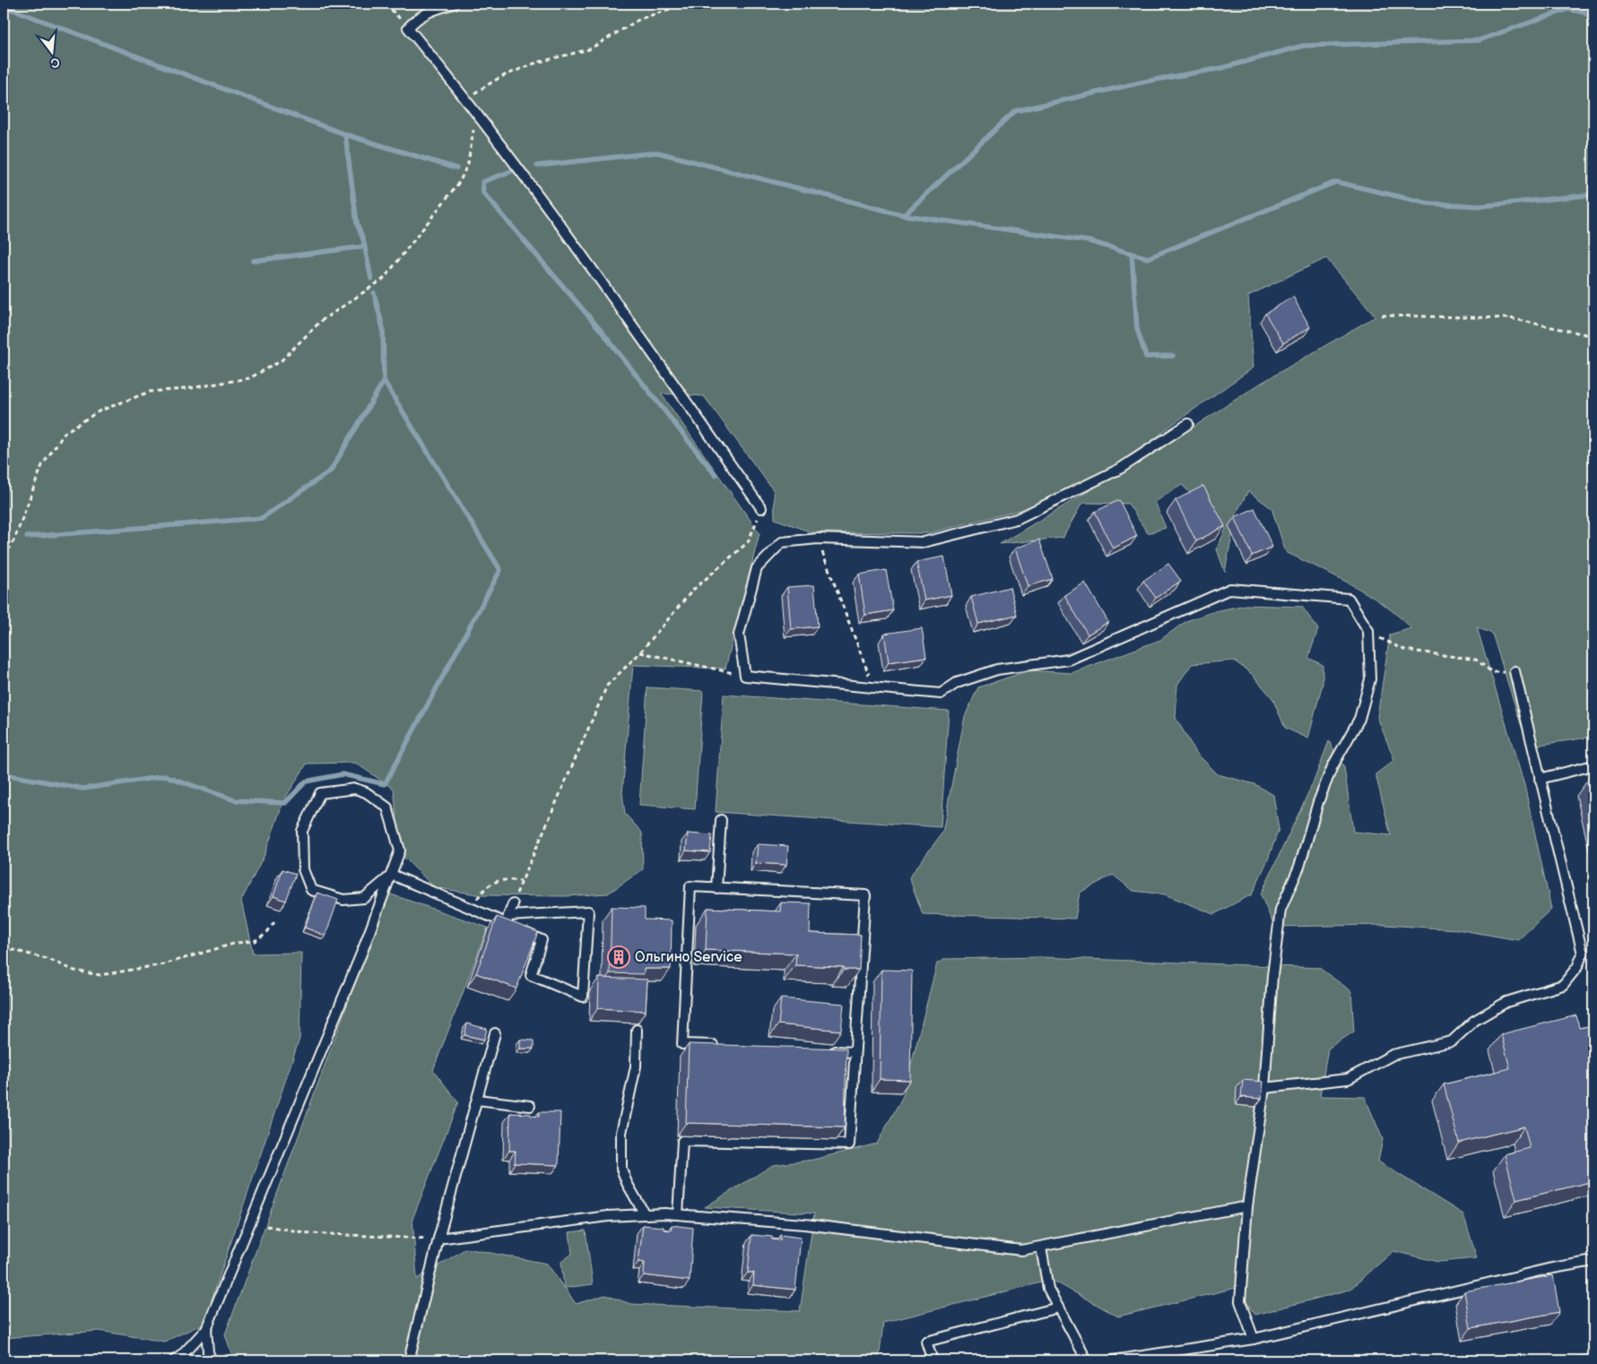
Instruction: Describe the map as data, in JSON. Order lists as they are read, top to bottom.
{
  "places": {
    "building": ["Ольгино Service"]
  },
  "north": "bottom"
}
